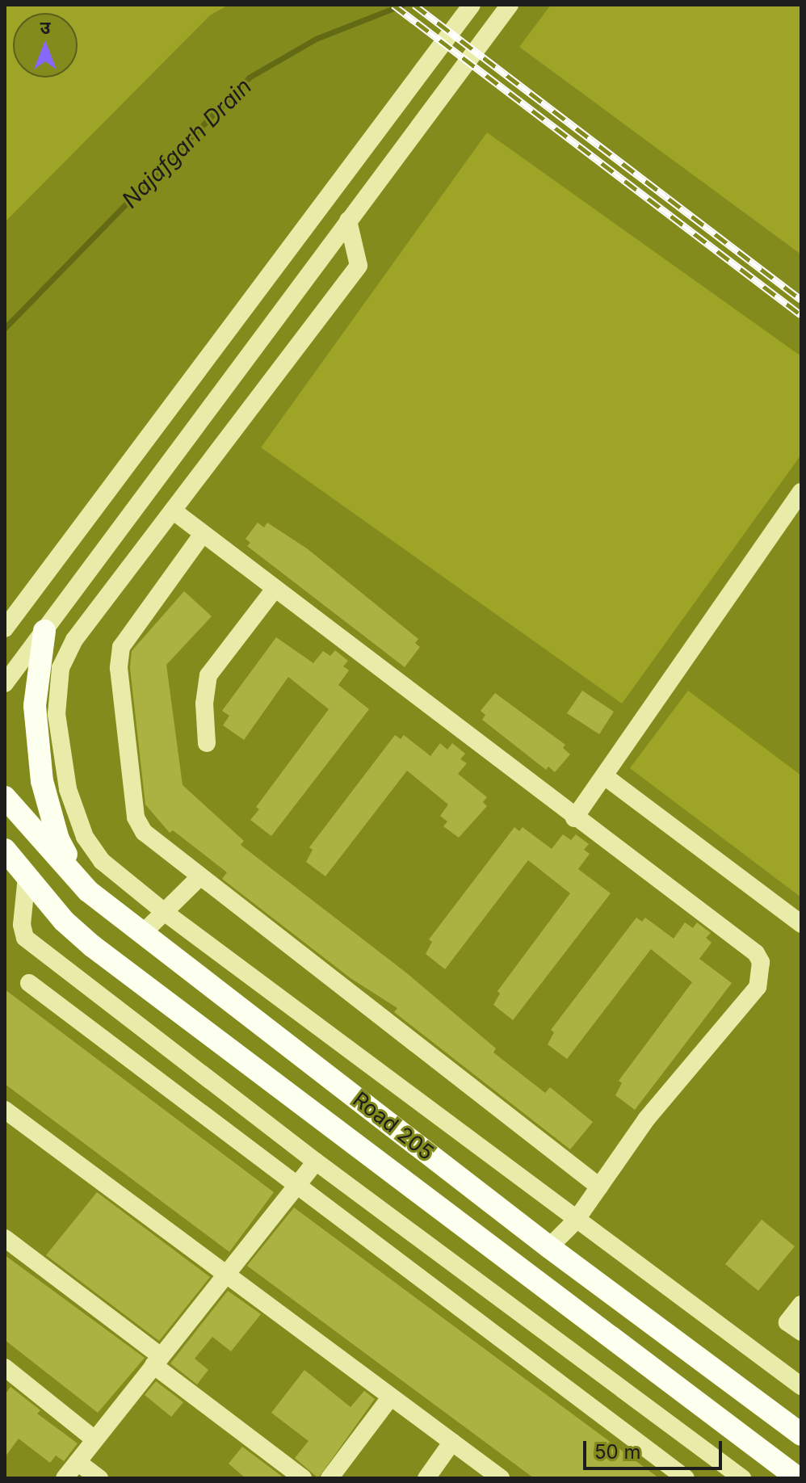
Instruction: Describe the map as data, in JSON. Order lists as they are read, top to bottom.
{
  "streets": {
    "main road": ["Road 205"]
  },
  "water": ["Najafgarh Drain"],
  "scale_bar": "50 m",
  "north": "top"
}
